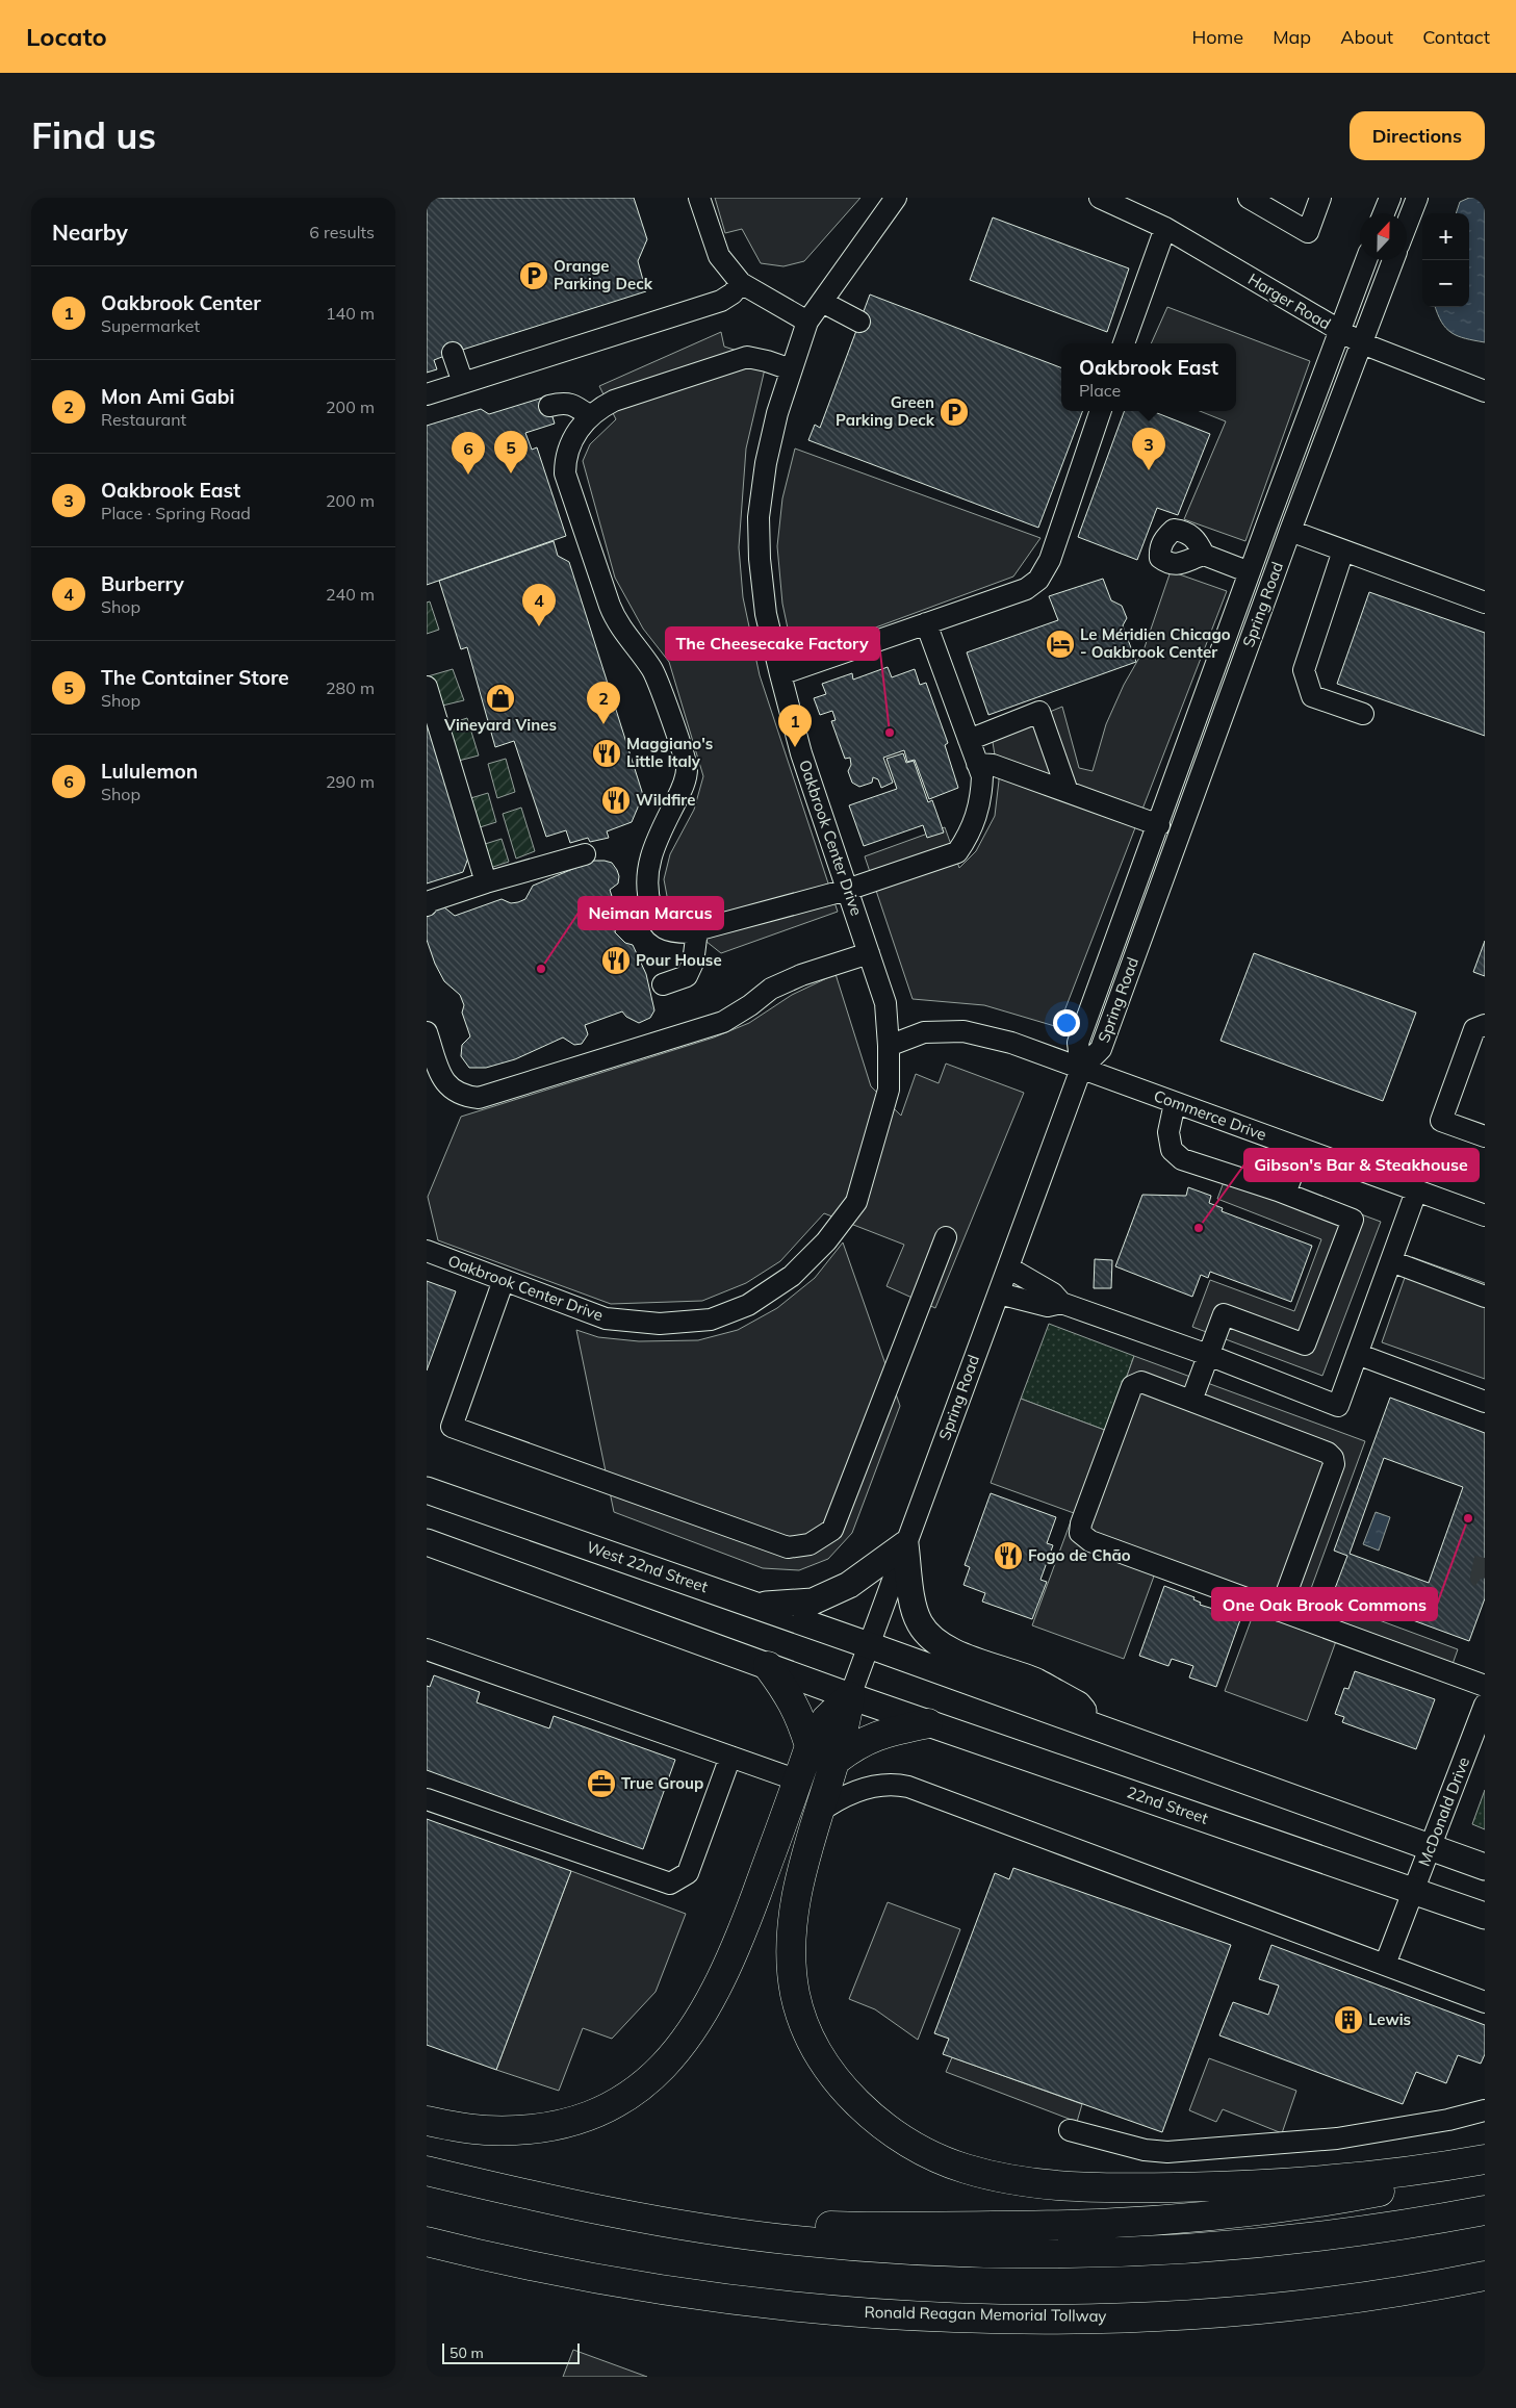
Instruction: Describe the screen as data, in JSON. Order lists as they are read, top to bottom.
{
  "streets": {
    "highway": ["Ronald Reagan Memorial Tollway"],
    "main road": ["West 22nd Street", "22nd Street"],
    "street": [
      "Harger Road",
      "Spring Road",
      "Oakbrook Center Drive",
      "Commerce Drive",
      "McDonald Drive"
    ]
  },
  "crossings": [
    ["Harger Road", "Spring Road"],
    ["Spring Road", "Commerce Drive"],
    ["Spring Road", "West 22nd Street"],
    ["Spring Road", "22nd Street"],
    ["22nd Street", "McDonald Drive"]
  ],
  "places": {
    "parking": ["Orange Parking Deck", "Green Parking Deck"],
    "hotel": ["Le Méridien Chicago - Oakbrook Center"],
    "shop": ["Vineyard Vines"],
    "other": [
      "The Cheesecake Factory",
      "Neiman Marcus",
      "Gibson's Bar & Steakhouse",
      "One Oak Brook Commons"
    ],
    "restaurant": [
      "Maggiano's Little Italy",
      "Wildfire",
      "Pour House",
      "Fogo de Chão"
    ],
    "office": ["True Group"],
    "building": ["Lewis"]
  },
  "scale_bar": "50 m",
  "north": "top",
  "page": {
    "header": "Locato",
    "nav": [
      "Home",
      "Map",
      "About",
      "Contact"
    ],
    "buttons": "Directions",
    "title": "Find us",
    "heading": ["Nearby", "6 results"],
    "map_buttons": ["+", "−"],
    "list": [
      {
        "mark": "1",
        "name": "Oakbrook Center",
        "note": "Supermarket",
        "value": "140 m"
      },
      {
        "mark": "2",
        "name": "Mon Ami Gabi",
        "note": "Restaurant",
        "value": "200 m"
      },
      {
        "mark": "3",
        "name": "Oakbrook East",
        "note": "Place · Spring Road",
        "value": "200 m"
      },
      {
        "mark": "4",
        "name": "Burberry",
        "note": "Shop",
        "value": "240 m"
      },
      {
        "mark": "5",
        "name": "The Container Store",
        "note": "Shop",
        "value": "280 m"
      },
      {
        "mark": "6",
        "name": "Lululemon",
        "note": "Shop",
        "value": "290 m"
      }
    ],
    "popup": ["Oakbrook East", "Place"],
    "pins": [
      "3",
      "5",
      "6",
      "4",
      "2",
      "1"
    ],
    "scale": "50 m"
  }
}
